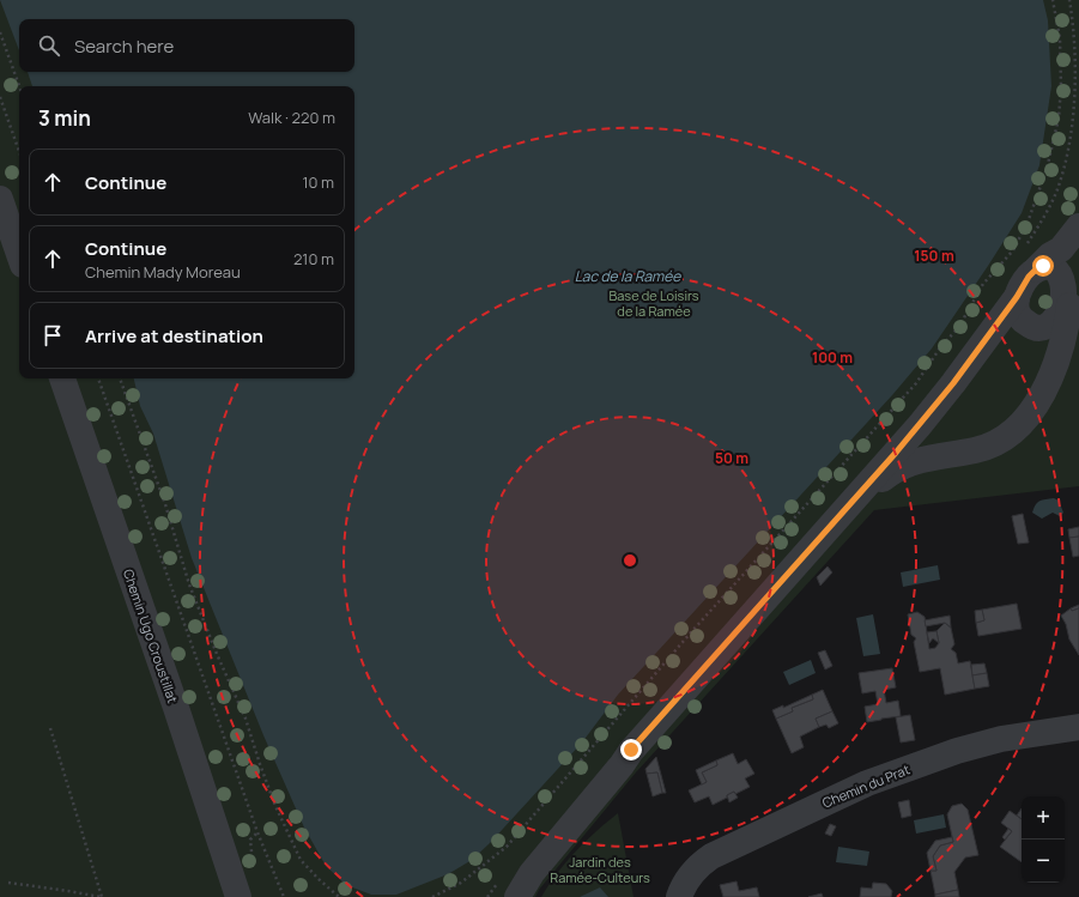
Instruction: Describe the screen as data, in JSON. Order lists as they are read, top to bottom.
{
  "streets": {
    "street": ["Chemin Ugo Croustillat", "Chemin du Prat"]
  },
  "water": ["Lac de la Ramée"],
  "parks": ["Base de Loisirs de la Ramée", "Jardin des Ramée-Culteurs"],
  "page": {
    "search": "Search here",
    "heading": ["3 min", "Walk · 220 m"],
    "list": [
      ["Continue", "10 m"],
      ["Continue", "Chemin Mady Moreau", "210 m"],
      "Arrive at destination"
    ],
    "map_buttons": ["+", "−"]
  },
  "rings": ["150 m", "100 m", "50 m"]
}
